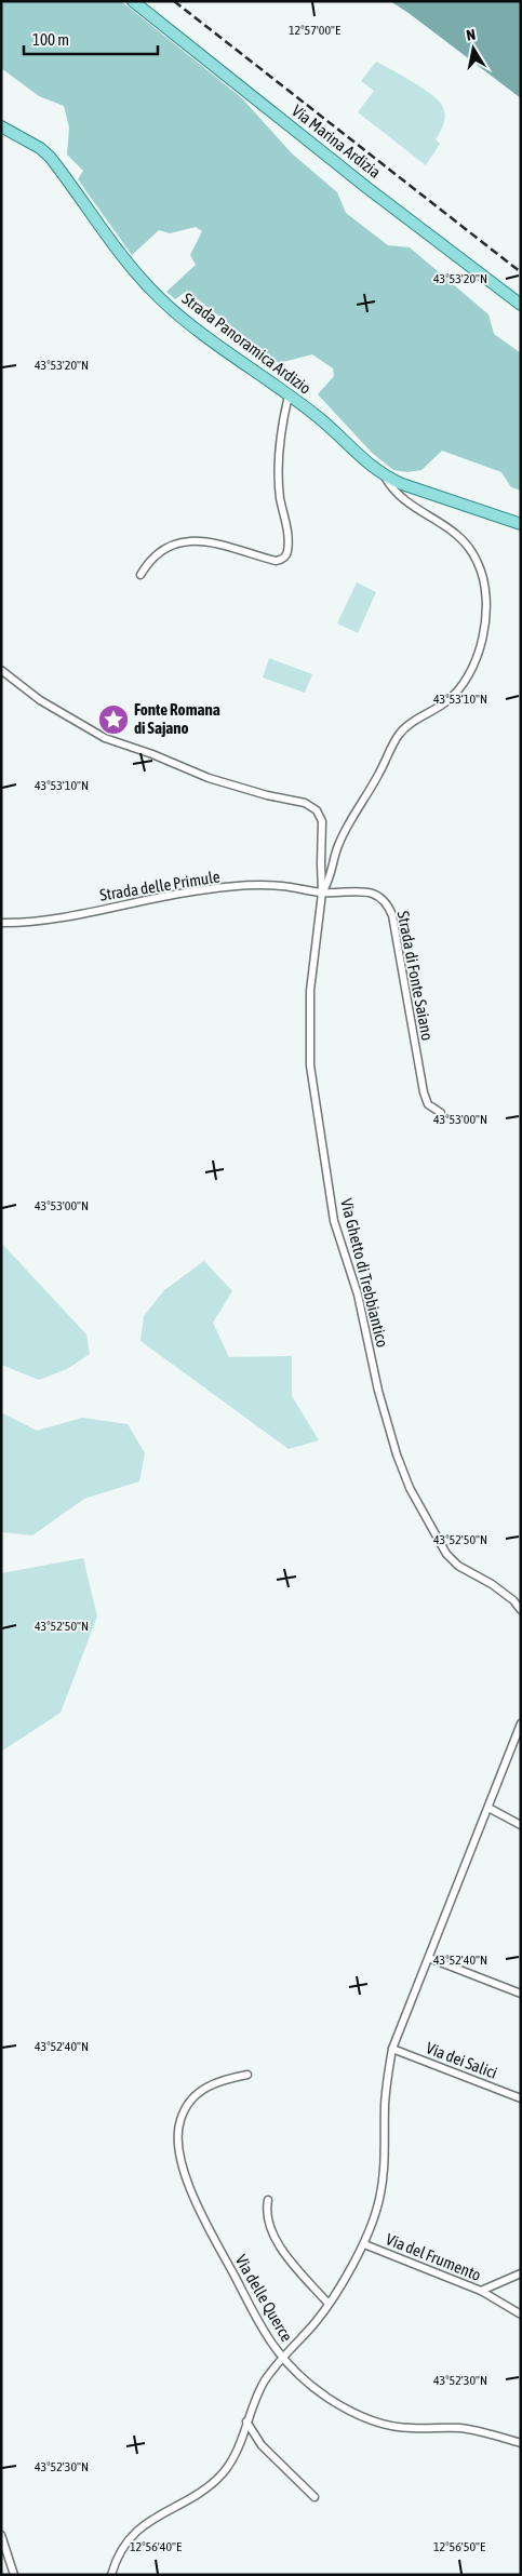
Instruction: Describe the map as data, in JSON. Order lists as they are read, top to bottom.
{
  "streets": {
    "main road": ["Via Marina Ardizia", "Strada Panoramica Ardizio"],
    "street": [
      "Strada delle Primule",
      "Strada di Fonte Saiano",
      "Via Ghetto di Trebbiantico",
      "Via dei Salici",
      "Via del Frumento",
      "Via delle Querce"
    ]
  },
  "crossings": [
    ["Strada delle Primule", "Strada di Fonte Saiano"],
    ["Strada delle Primule", "Via Ghetto di Trebbiantico"],
    ["Strada di Fonte Saiano", "Via Ghetto di Trebbiantico"]
  ],
  "places": {
    "place": ["Fonte Romana di Sajano"]
  },
  "scale_bar": "100 m",
  "north": "top",
  "coordinates": [
    "12°57'00\"E",
    "43°53'20\"N",
    "43°53'10\"N",
    "43°53'00\"N",
    "43°52'50\"N",
    "43°52'40\"N",
    "43°52'30\"N",
    "12°56'40\"E",
    "12°56'50\"E"
  ]
}
